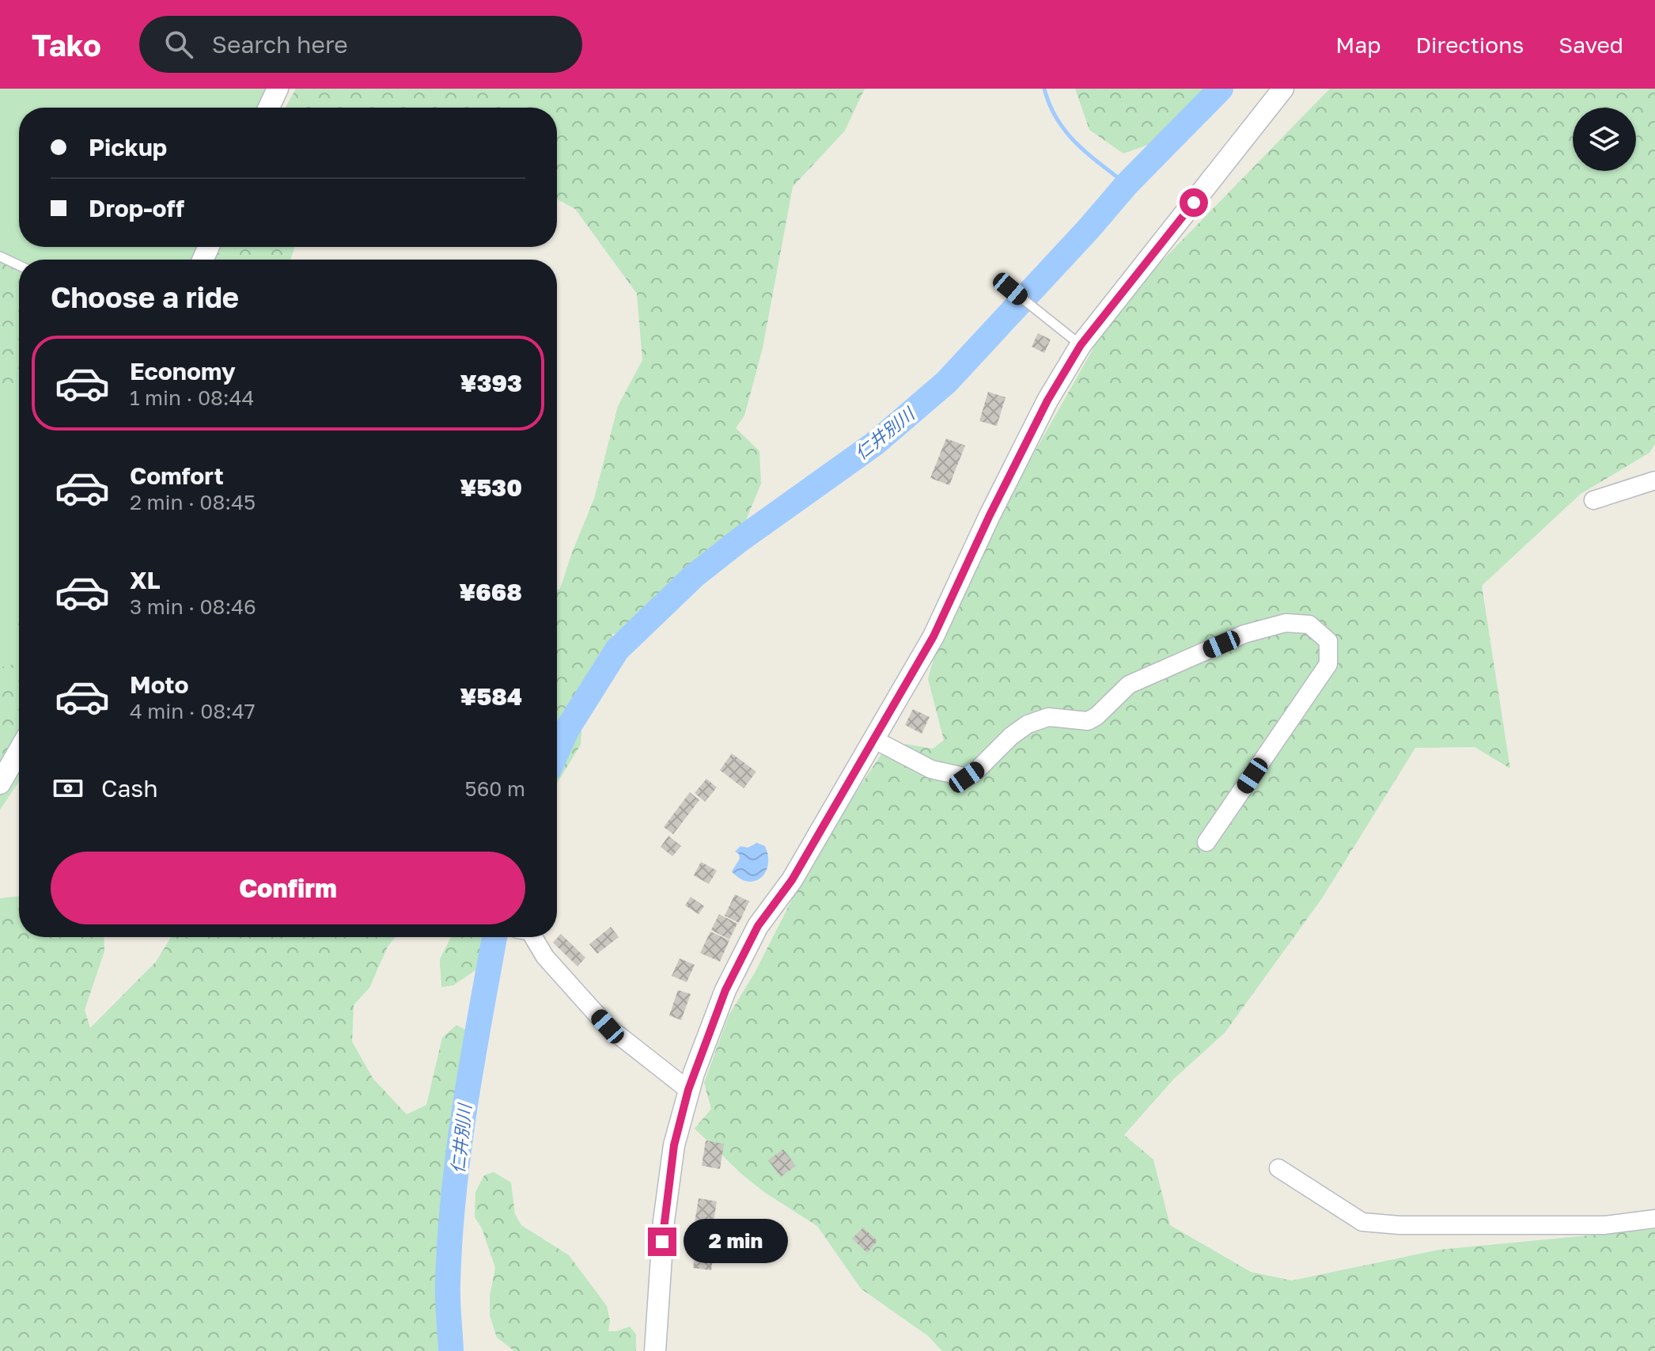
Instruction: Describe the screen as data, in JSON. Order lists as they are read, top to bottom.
{
  "water": ["仁井別川"],
  "page": {
    "header": "Tako",
    "search": "Search here",
    "nav": ["Map", "Directions", "Saved"],
    "banner": ["Pickup", "Drop-off"],
    "heading": "Choose a ride",
    "list": [
      {
        "name": "Economy",
        "note": "1 min · 08:44",
        "value": "¥393"
      },
      {
        "name": "Comfort",
        "note": "2 min · 08:45",
        "value": "¥530"
      },
      {
        "name": "XL",
        "note": "3 min · 08:46",
        "value": "¥668"
      },
      {
        "name": "Moto",
        "note": "4 min · 08:47",
        "value": "¥584"
      }
    ],
    "pay": ["Cash", "560 m"],
    "buttons": "Confirm",
    "bubble": "2 min"
  }
}
